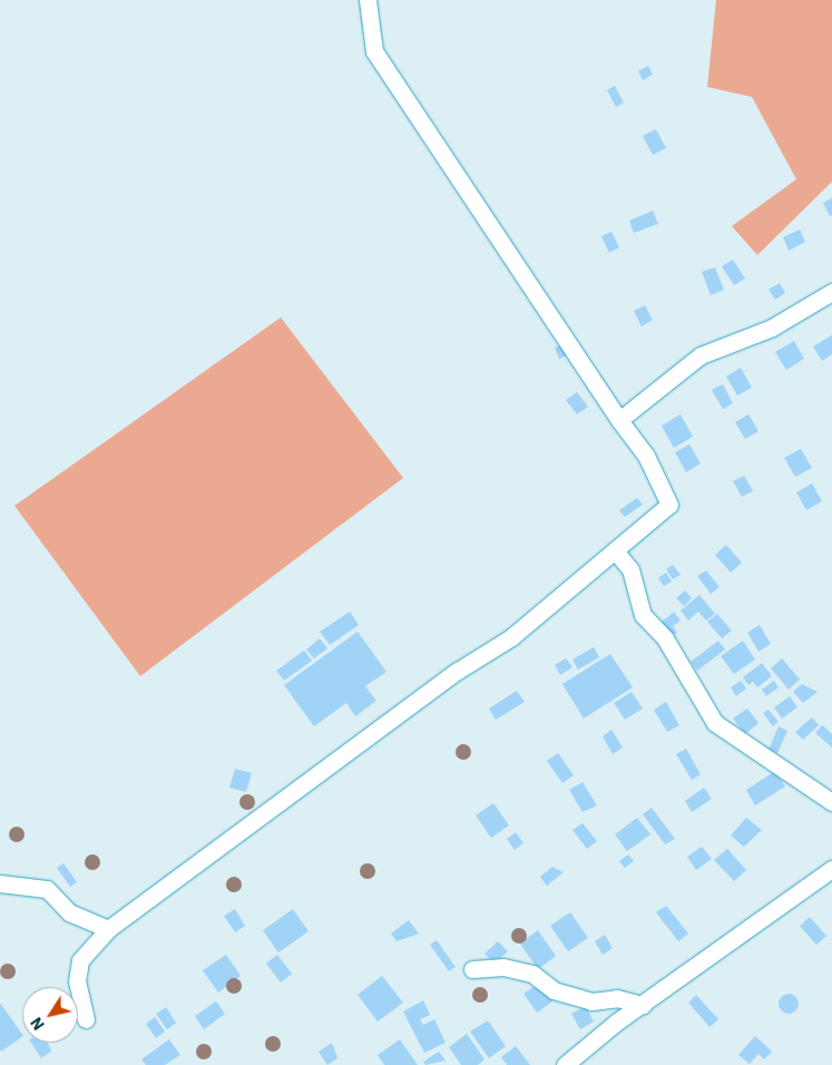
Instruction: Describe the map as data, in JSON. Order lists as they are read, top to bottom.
{
  "north": "bottom left"
}
